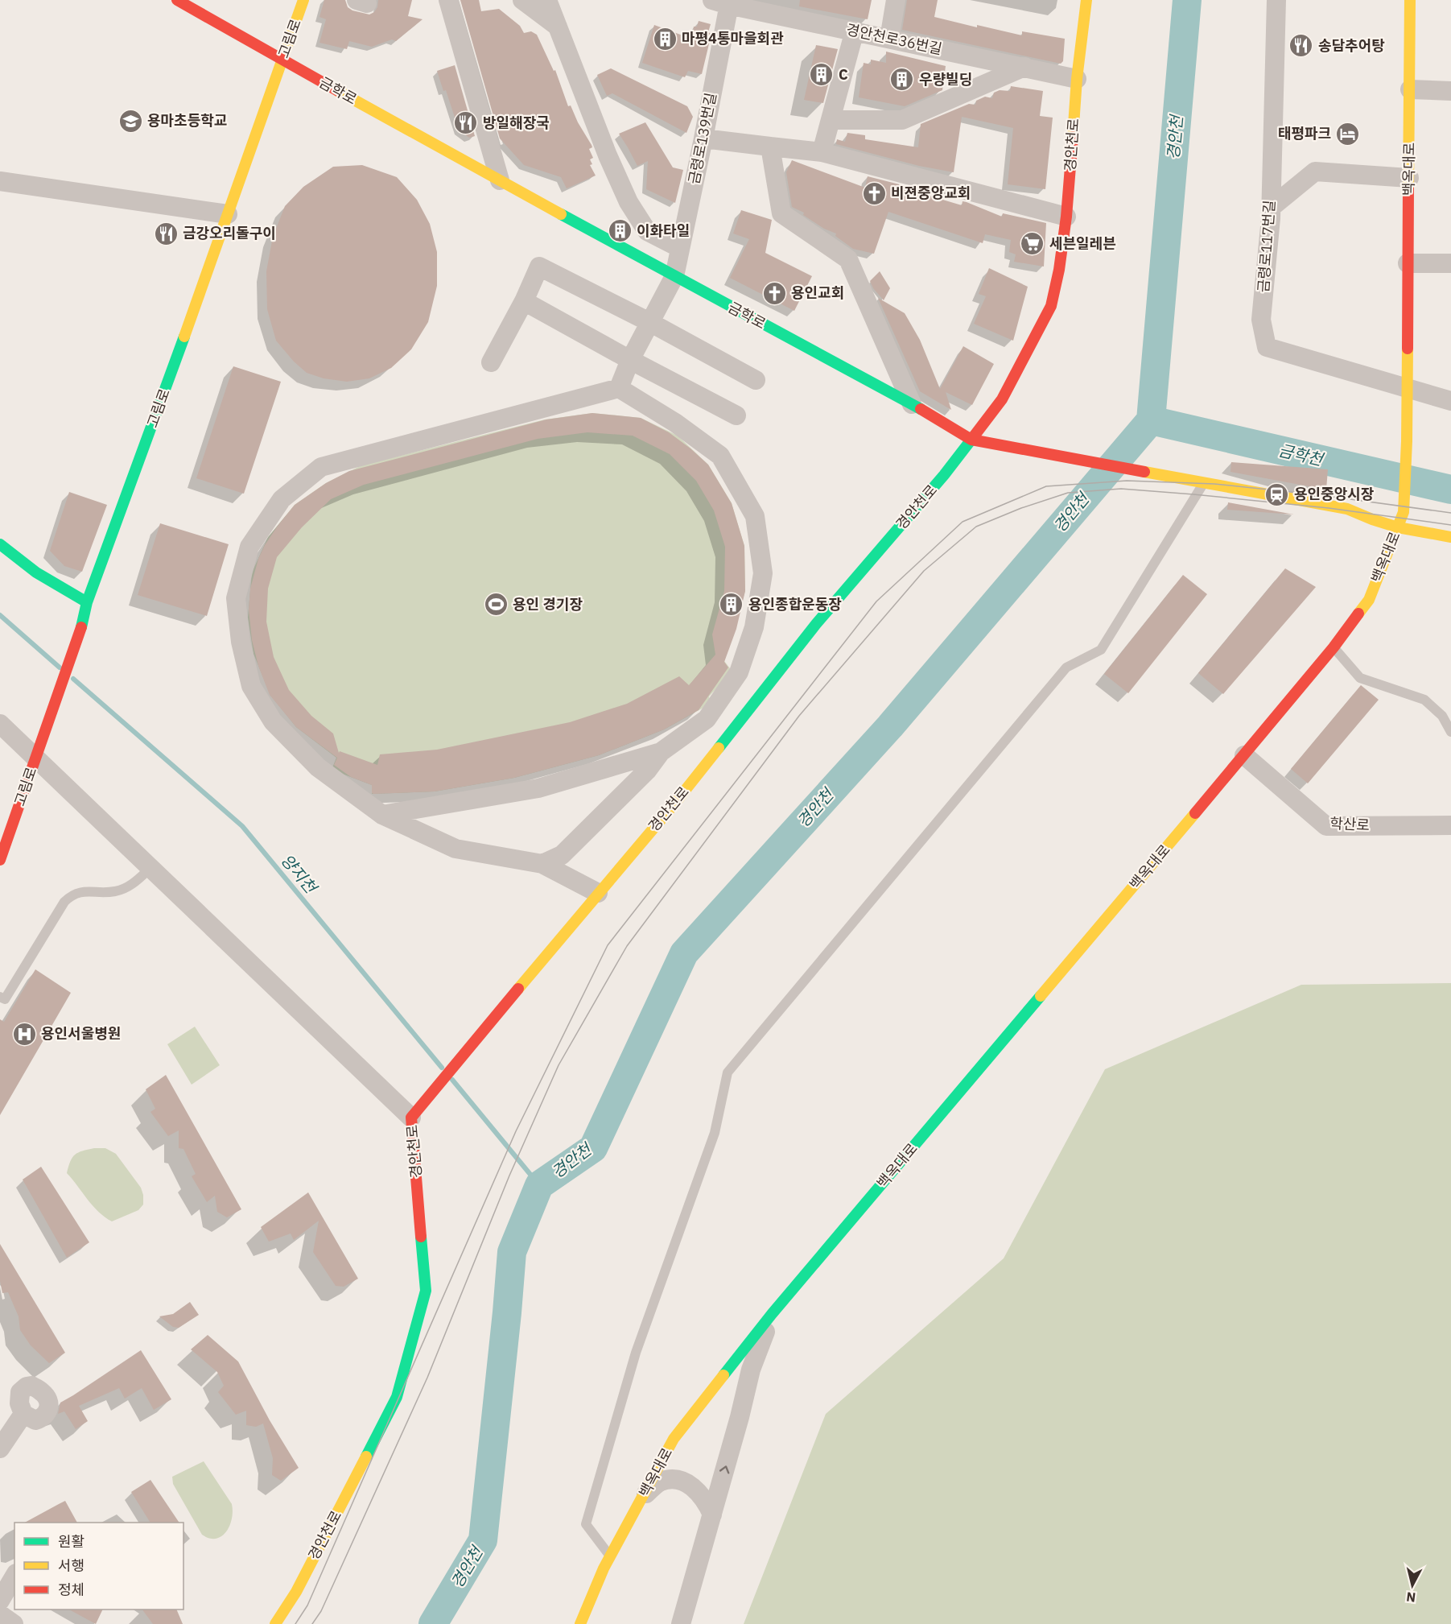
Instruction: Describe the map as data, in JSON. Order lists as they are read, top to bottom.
{
  "streets": {
    "main road": [
      "고림로",
      "금학로",
      "경안천로",
      "백옥대로"
    ],
    "street": [
      "경안천로36번길",
      "금령로139번길",
      "금령로117번길",
      "학산로"
    ]
  },
  "crossings": [
    ["고림로", "금학로"],
    ["경안천로36번길", "금령로139번길"],
    ["경안천로36번길", "경안천로"],
    ["금학로", "금령로139번길"],
    ["금학로", "경안천로"],
    ["금학로", "백옥대로"],
    ["백옥대로", "금령로117번길"],
    ["백옥대로", "학산로"]
  ],
  "water": ["경안천", "금학천", "양지천"],
  "places": {
    "building": [
      "마평4통마을회관",
      "C",
      "우량빌딩",
      "이화타일",
      "용인종합운동장"
    ],
    "restaurant": ["송담추어탕", "방일해장국", "금강오리돌구이"],
    "school or university": ["용마초등학교"],
    "hotel": ["태평파크"],
    "church": ["비젼중앙교회", "용인교회"],
    "supermarket": ["세븐일레븐"],
    "station": ["용인중앙시장"],
    "sports": ["용인 경기장"],
    "hospital": ["용인서울병원"]
  },
  "legend": ["원활", "서행", "정체"],
  "north": "bottom"
}
